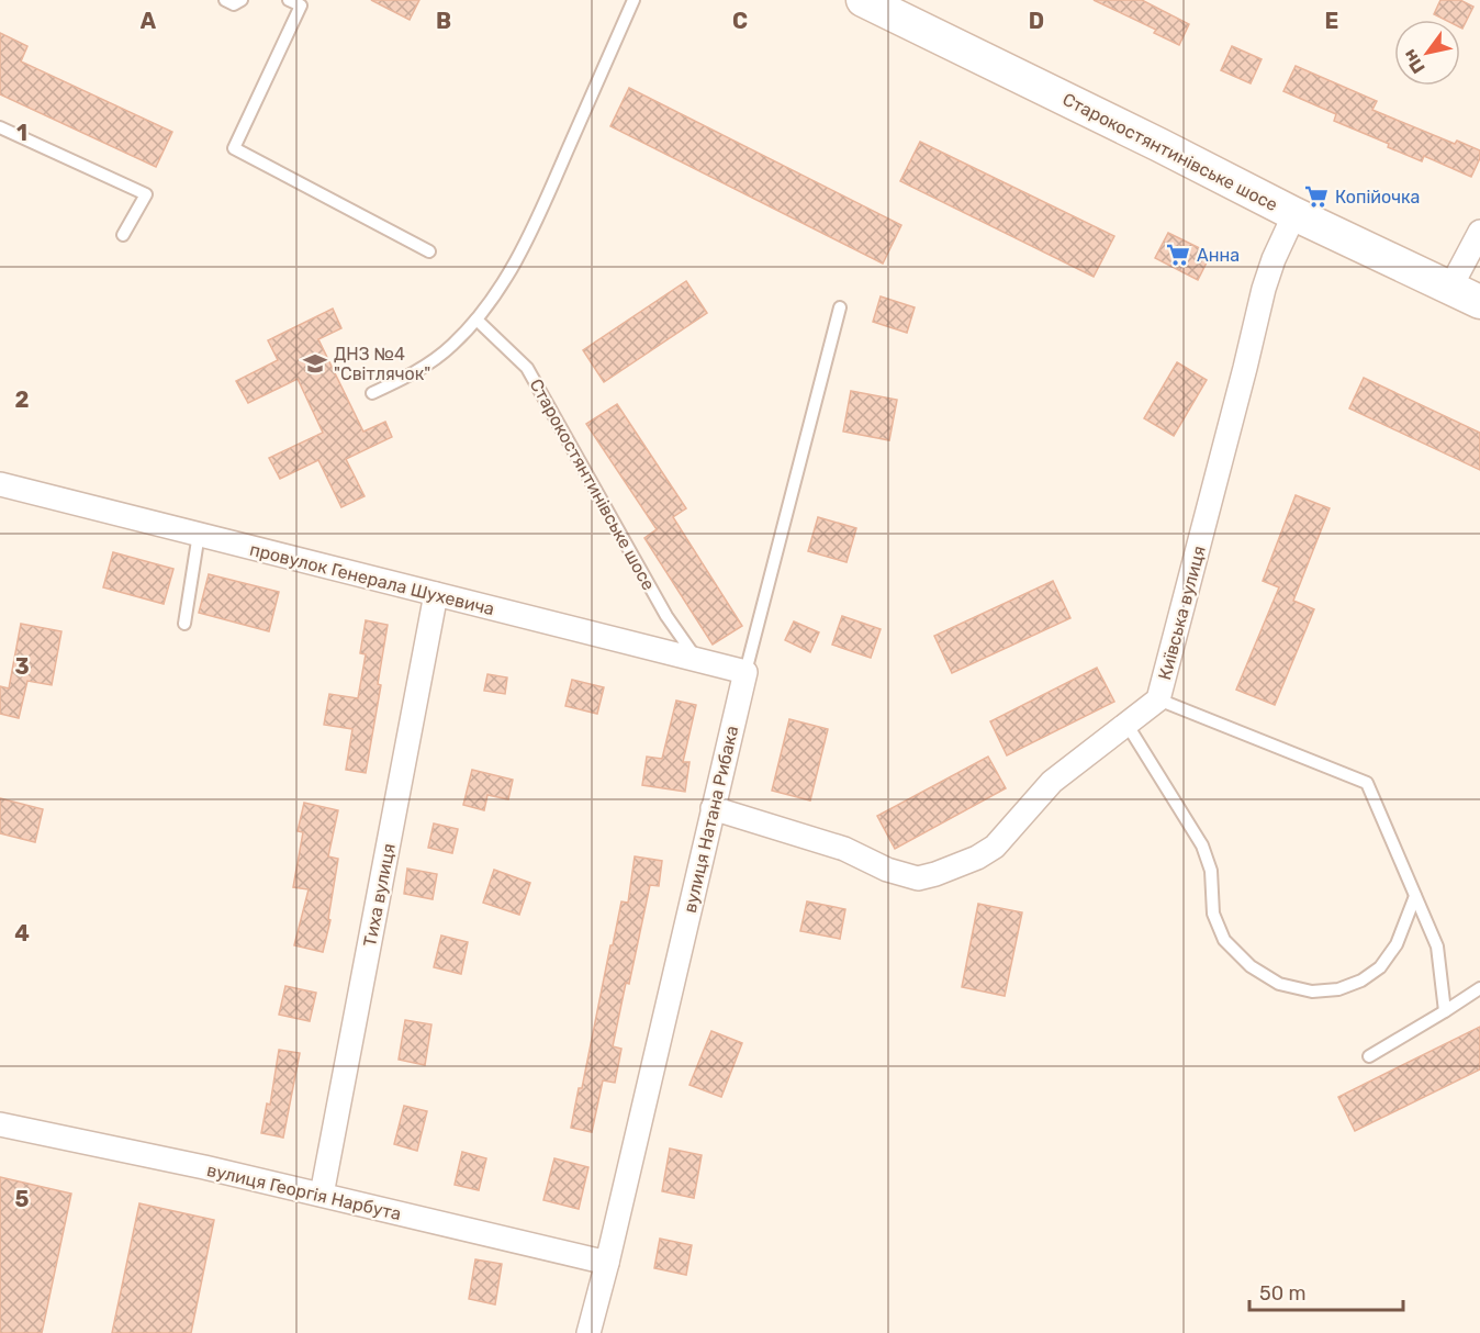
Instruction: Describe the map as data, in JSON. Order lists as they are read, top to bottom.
{
  "streets": {
    "main road": ["Старокостянтинівське шосе"],
    "street": [
      "провулок Генерала Шухевича",
      "Київська вулиця",
      "вулиця Натана Рибака",
      "Тиха вулиця",
      "вулиця Георгія Нарбута"
    ]
  },
  "crossings": [
    ["Старокостянтинівське шосе", "провулок Генерала Шухевича"],
    ["Старокостянтинівське шосе", "Київська вулиця"],
    ["провулок Генерала Шухевича", "вулиця Натана Рибака"],
    ["провулок Генерала Шухевича", "Тиха вулиця"],
    ["Київська вулиця", "вулиця Натана Рибака"],
    ["вулиця Натана Рибака", "вулиця Георгія Нарбута"],
    ["Тиха вулиця", "вулиця Георгія Нарбута"]
  ],
  "places": {
    "supermarket": ["Копійочка", "Анна"],
    "school or university": ["ДНЗ №4 \"Світлячок\""]
  },
  "scale_bar": "50 m",
  "north": "bottom left",
  "grid": {
    "columns": [
      "A",
      "B",
      "C",
      "D",
      "E"
    ],
    "rows": [
      "1",
      "2",
      "3",
      "4",
      "5"
    ]
  }
}
